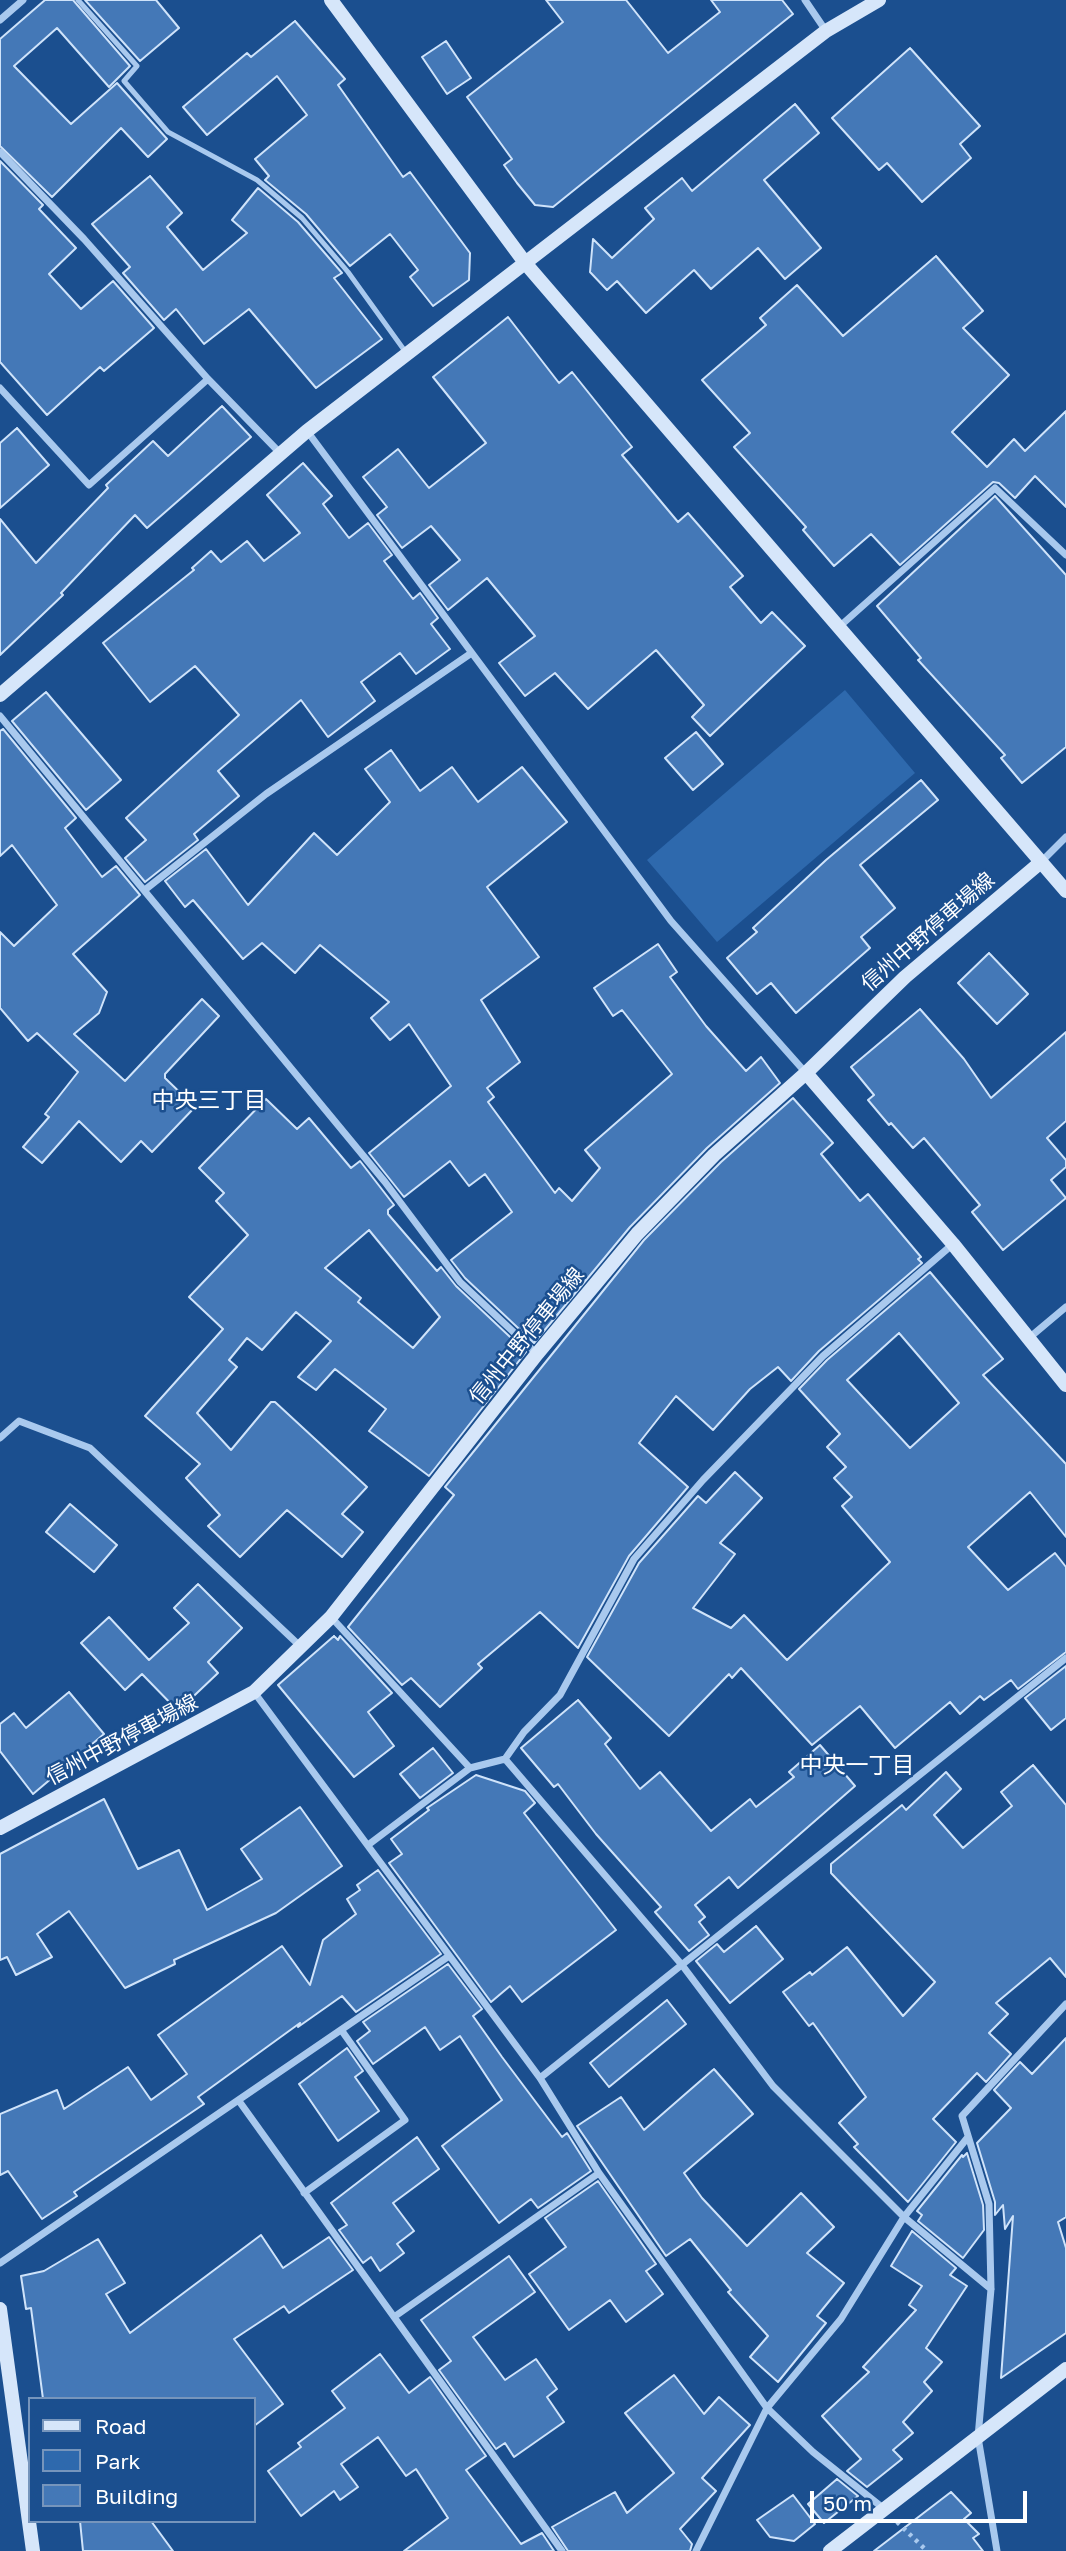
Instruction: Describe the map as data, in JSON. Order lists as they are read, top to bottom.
{
  "streets": {
    "street": ["信州中野停車場線"]
  },
  "districts": ["中央三丁目", "中央一丁目"],
  "legend": ["Road", "Park", "Building"],
  "scale_bar": "50 m"
}
